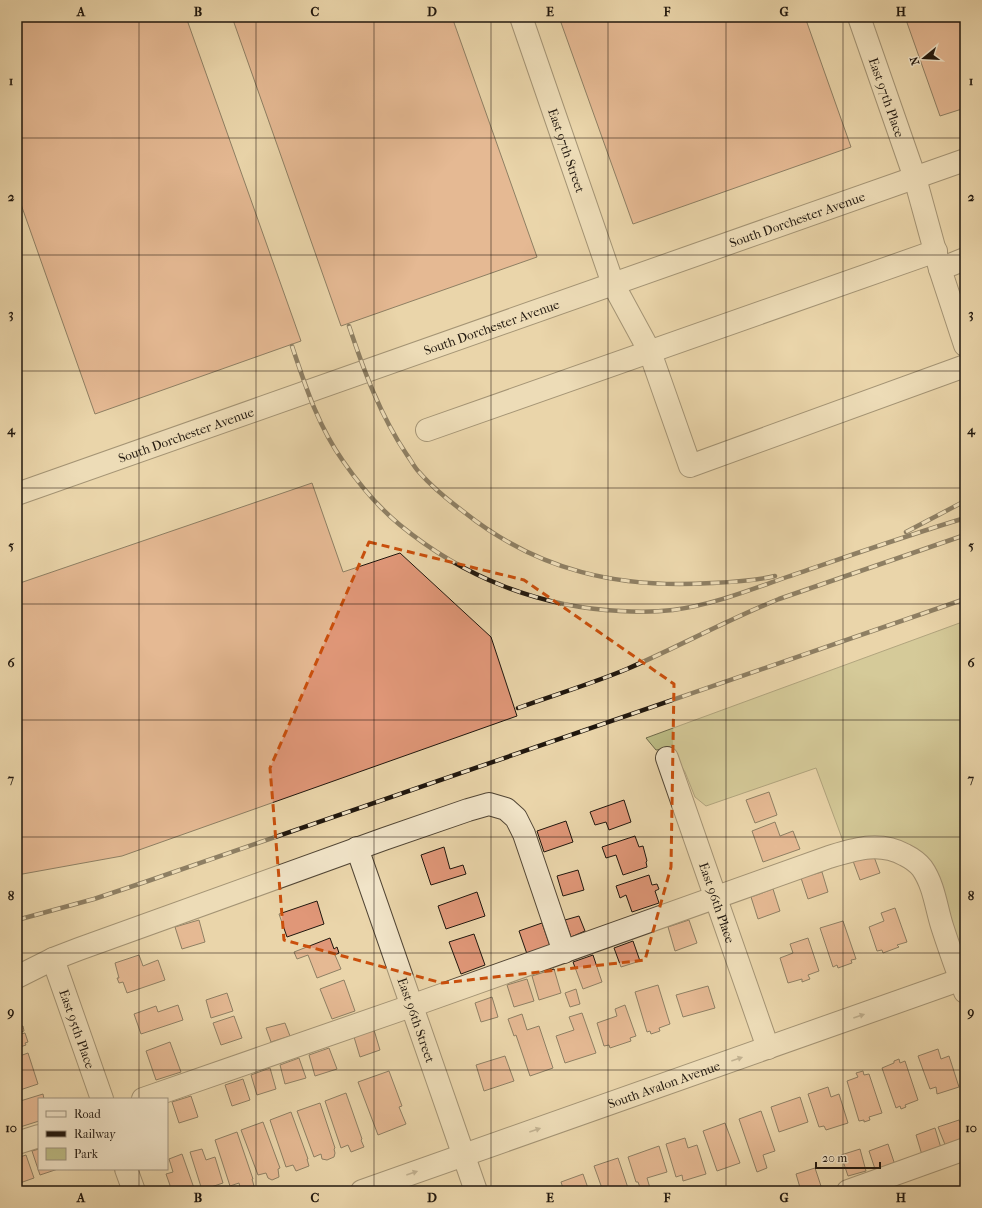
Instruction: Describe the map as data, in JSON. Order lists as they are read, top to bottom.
{
  "streets": {
    "street": [
      "East 97th Place",
      "East 97th Street",
      "South Dorchester Avenue",
      "East 96th Place",
      "East 96th Street",
      "East 95th Place",
      "South Avalon Avenue"
    ]
  },
  "crossings": [
    ["East 97th Place", "South Dorchester Avenue"],
    ["East 97th Street", "South Dorchester Avenue"],
    ["East 96th Place", "South Avalon Avenue"],
    ["East 96th Street", "South Avalon Avenue"]
  ],
  "legend": ["Road", "Railway", "Park"],
  "scale_bar": "20 m",
  "north": "left",
  "grid": {
    "columns": [
      "A",
      "B",
      "C",
      "D",
      "E",
      "F",
      "G",
      "H"
    ],
    "rows": [
      "1",
      "2",
      "3",
      "4",
      "5",
      "6",
      "7",
      "8",
      "9",
      "10"
    ]
  }
}
